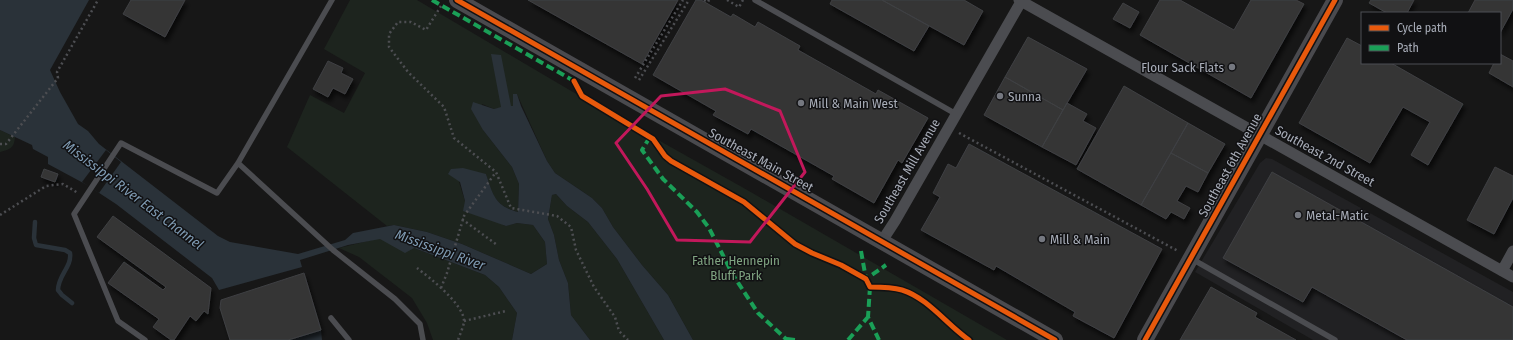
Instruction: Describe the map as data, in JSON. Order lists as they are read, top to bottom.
{
  "streets": {
    "street": [
      "Southeast 2nd Street",
      "Southeast Main Street",
      "Southeast 6th Avenue",
      "Southeast Mill Avenue"
    ]
  },
  "crossings": [
    ["Southeast 2nd Street", "Southeast 6th Avenue"],
    ["Southeast 2nd Street", "Southeast Mill Avenue"],
    ["Southeast Main Street", "Southeast Mill Avenue"]
  ],
  "water": ["Mississippi River East Channel", "Mississippi River"],
  "parks": ["Father Hennepin Bluff Park"],
  "places": [
    "Flour Sack Flats",
    "Sunna",
    "Mill & Main West",
    "Metal-Matic",
    "Mill & Main"
  ],
  "legend": ["Cycle path", "Path"]
}
